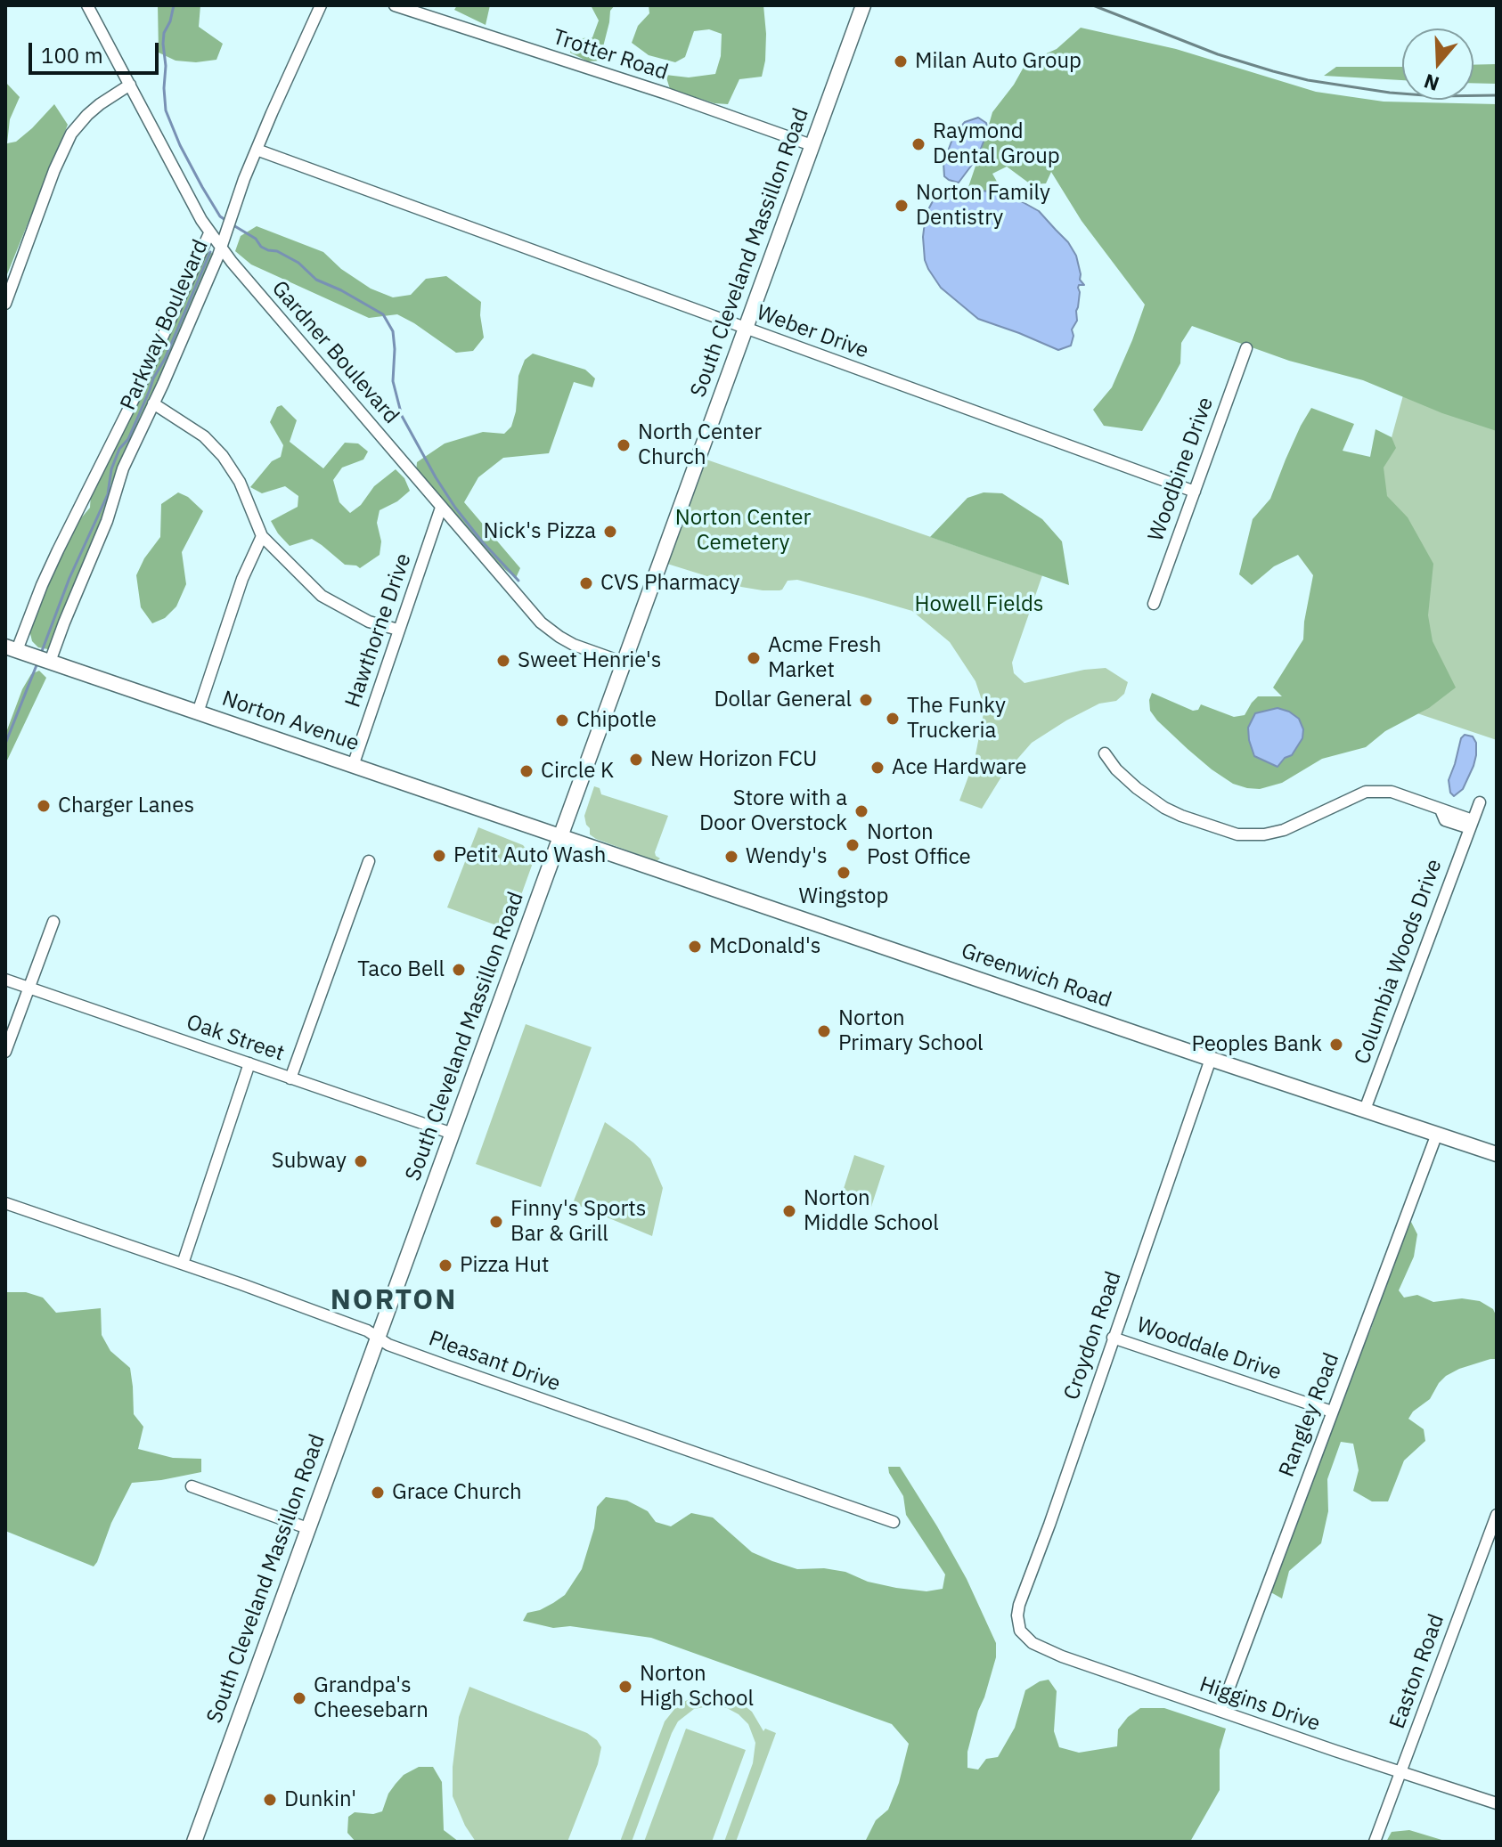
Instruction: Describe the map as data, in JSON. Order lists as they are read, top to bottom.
{
  "streets": {
    "main road": ["South Cleveland Massillon Road", "Norton Avenue", "Greenwich Road"],
    "street": [
      "Trotter Road",
      "Parkway Boulevard",
      "Weber Drive",
      "Gardner Boulevard",
      "Woodbine Drive",
      "Hawthorne Drive",
      "Columbia Woods Drive",
      "Oak Street",
      "Croydon Road",
      "Wooddale Drive",
      "Pleasant Drive",
      "Rangley Road",
      "Easton Road",
      "Higgins Drive"
    ]
  },
  "crossings": [
    ["Trotter Road", "South Cleveland Massillon Road"],
    ["South Cleveland Massillon Road", "Weber Drive"],
    ["South Cleveland Massillon Road", "Gardner Boulevard"],
    ["South Cleveland Massillon Road", "Norton Avenue"],
    ["South Cleveland Massillon Road", "Greenwich Road"],
    ["South Cleveland Massillon Road", "Oak Street"],
    ["South Cleveland Massillon Road", "Pleasant Drive"],
    ["Parkway Boulevard", "Weber Drive"],
    ["Parkway Boulevard", "Gardner Boulevard"],
    ["Parkway Boulevard", "Norton Avenue"],
    ["Weber Drive", "Woodbine Drive"],
    ["Gardner Boulevard", "Hawthorne Drive"],
    ["Hawthorne Drive", "Norton Avenue"],
    ["Norton Avenue", "Greenwich Road"],
    ["Columbia Woods Drive", "Greenwich Road"],
    ["Greenwich Road", "Croydon Road"],
    ["Greenwich Road", "Rangley Road"],
    ["Croydon Road", "Wooddale Drive"],
    ["Croydon Road", "Higgins Drive"],
    ["Wooddale Drive", "Rangley Road"],
    ["Rangley Road", "Higgins Drive"],
    ["Easton Road", "Higgins Drive"]
  ],
  "districts": ["NORTON"],
  "parks": ["Norton Center Cemetery", "Howell Fields"],
  "places": [
    "Milan Auto Group",
    "Raymond Dental Group",
    "Norton Family Dentistry",
    "North Center Church",
    "Nick's Pizza",
    "CVS Pharmacy",
    "Acme Fresh Market",
    "Sweet Henrie's",
    "Dollar General",
    "The Funky Truckeria",
    "Chipotle",
    "New Horizon FCU",
    "Ace Hardware",
    "Circle K",
    "Charger Lanes",
    "Store with a Door Overstock",
    "Norton Post Office",
    "Petit Auto Wash",
    "Wendy's",
    "Wingstop",
    "McDonald's",
    "Taco Bell",
    "Norton Primary School",
    "Peoples Bank",
    "Subway",
    "Norton Middle School",
    "Finny's Sports Bar & Grill",
    "Pizza Hut",
    "Grace Church",
    "Norton High School",
    "Grandpa's Cheesebarn",
    "Dunkin'"
  ],
  "scale_bar": "100 m",
  "north": "bottom"
}
